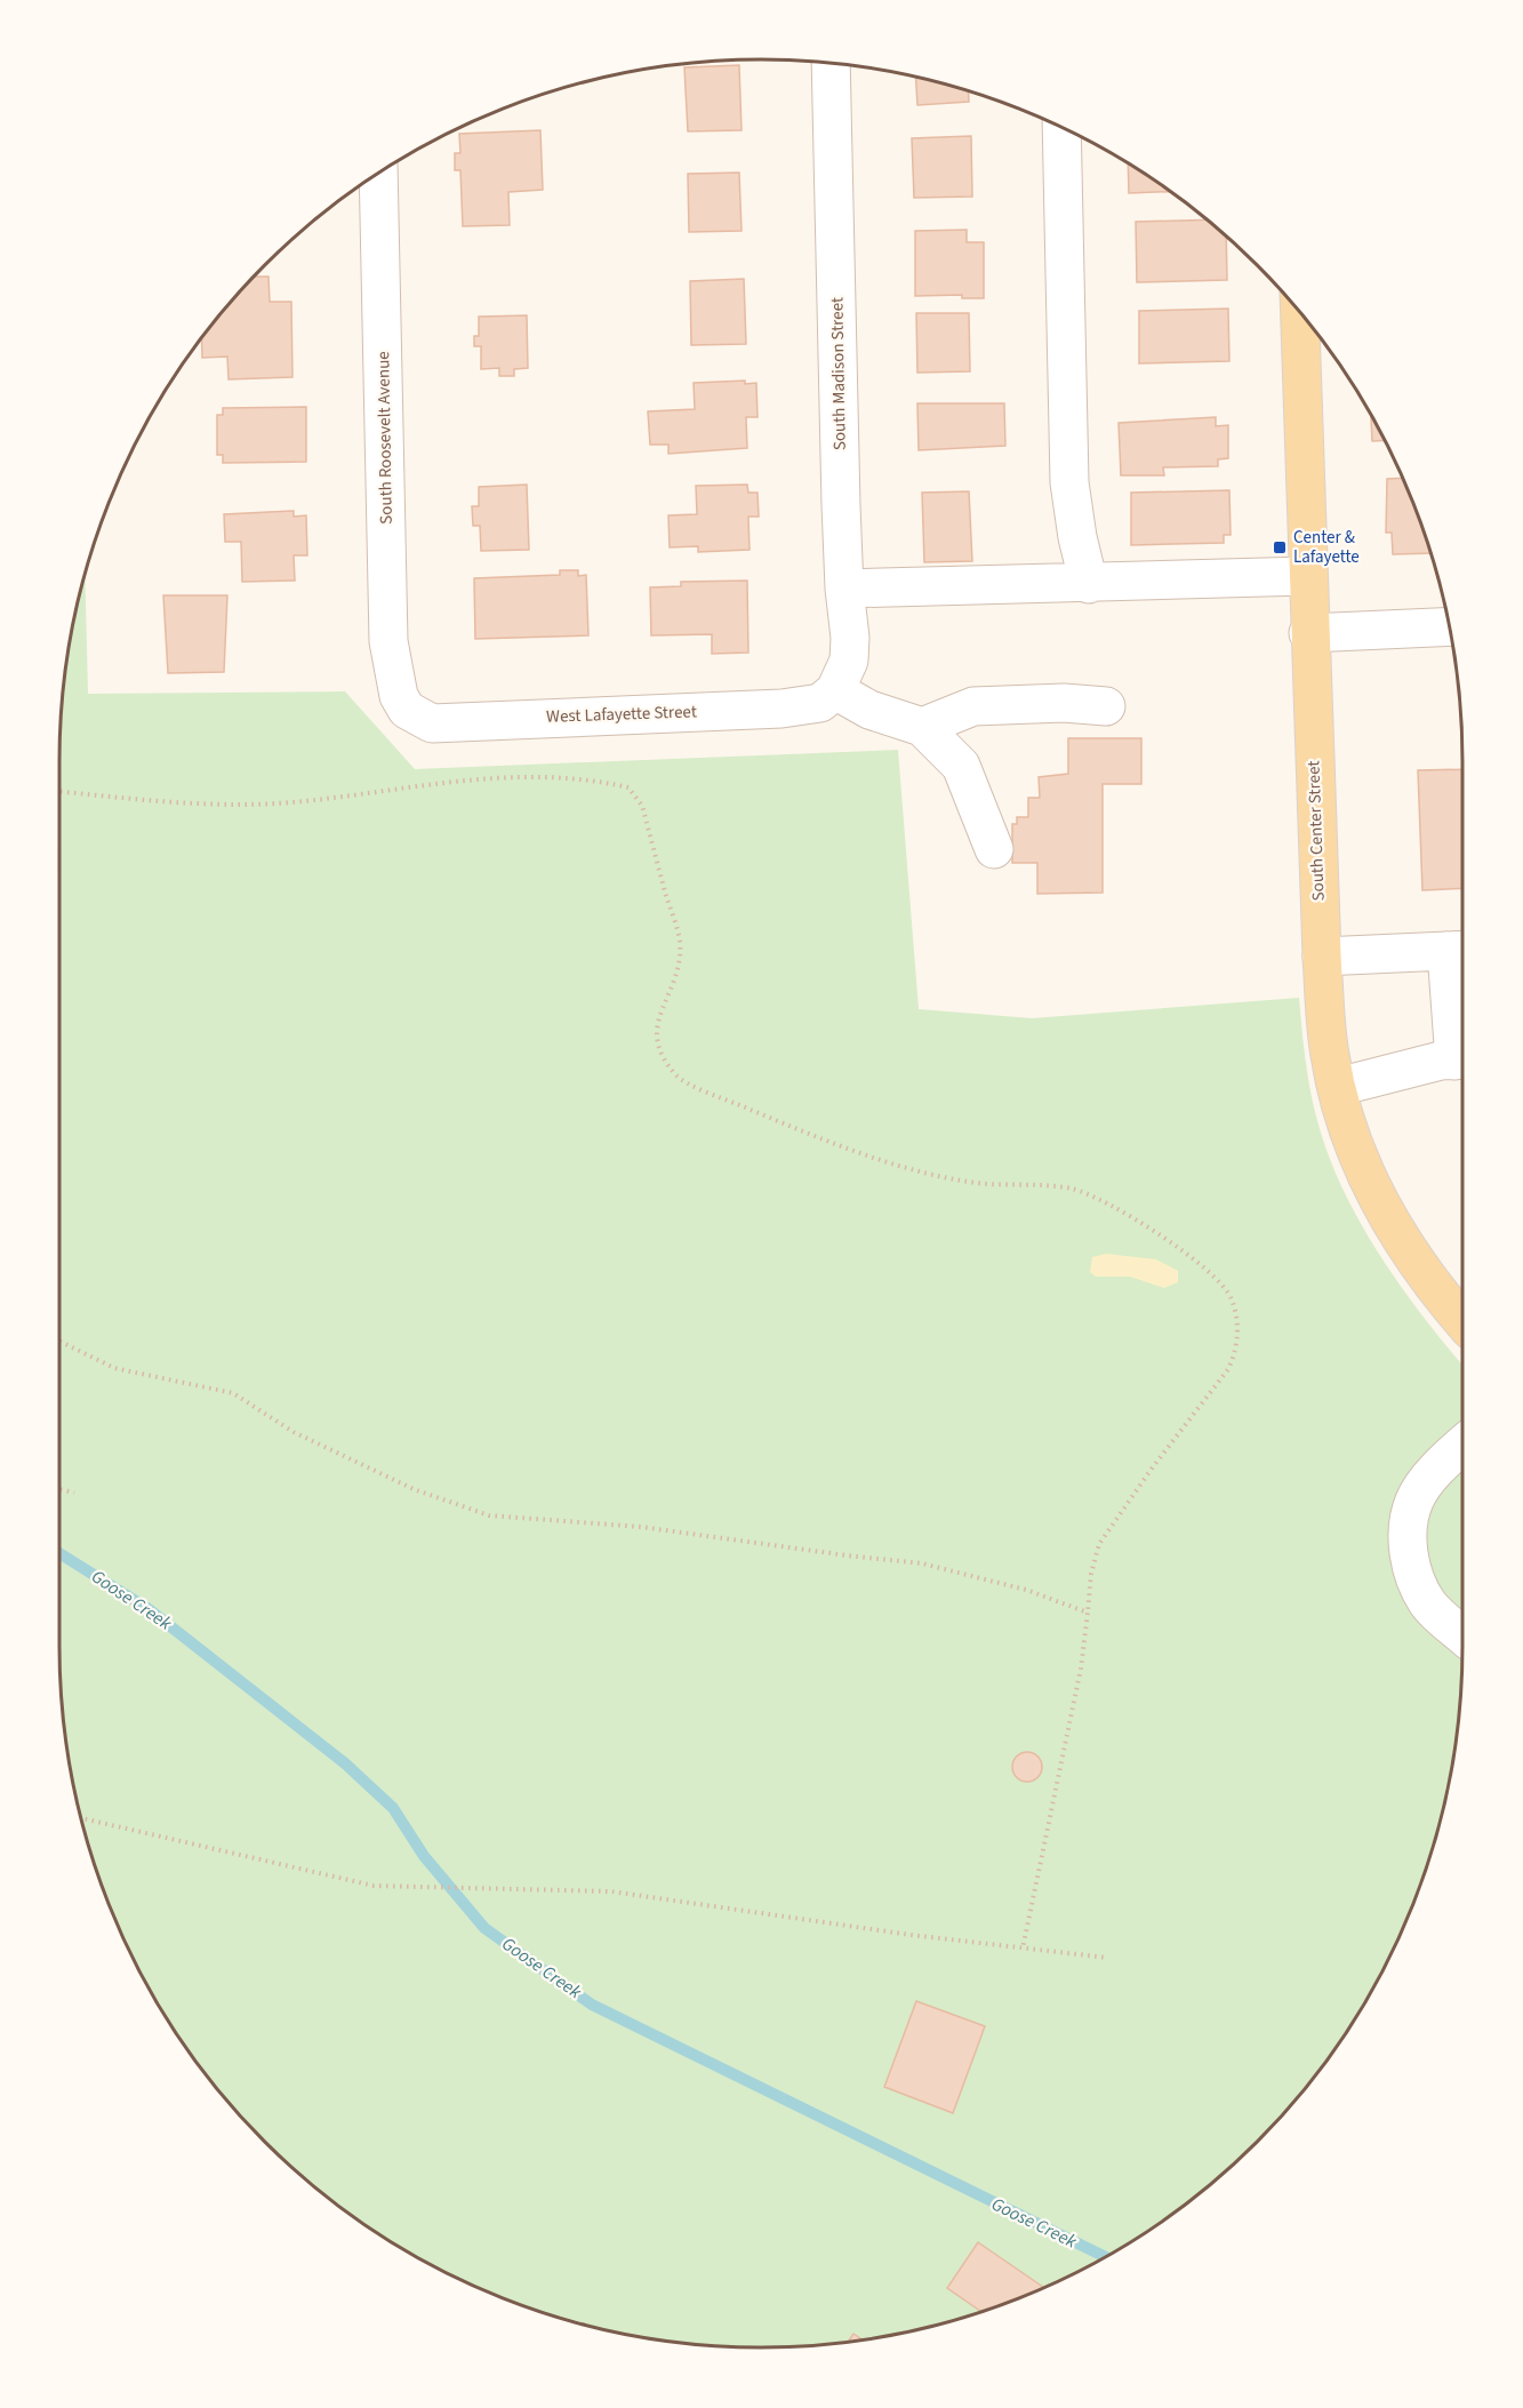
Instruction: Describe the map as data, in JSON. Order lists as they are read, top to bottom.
{
  "streets": {
    "main road": ["South Center Street"],
    "street": ["South Madison Street", "South Roosevelt Avenue", "West Lafayette Street"]
  },
  "crossings": [
    ["South Madison Street", "West Lafayette Street"],
    ["South Roosevelt Avenue", "West Lafayette Street"]
  ],
  "water": ["Goose Creek"],
  "places": {
    "transit": ["Center & Lafayette"]
  }
}
